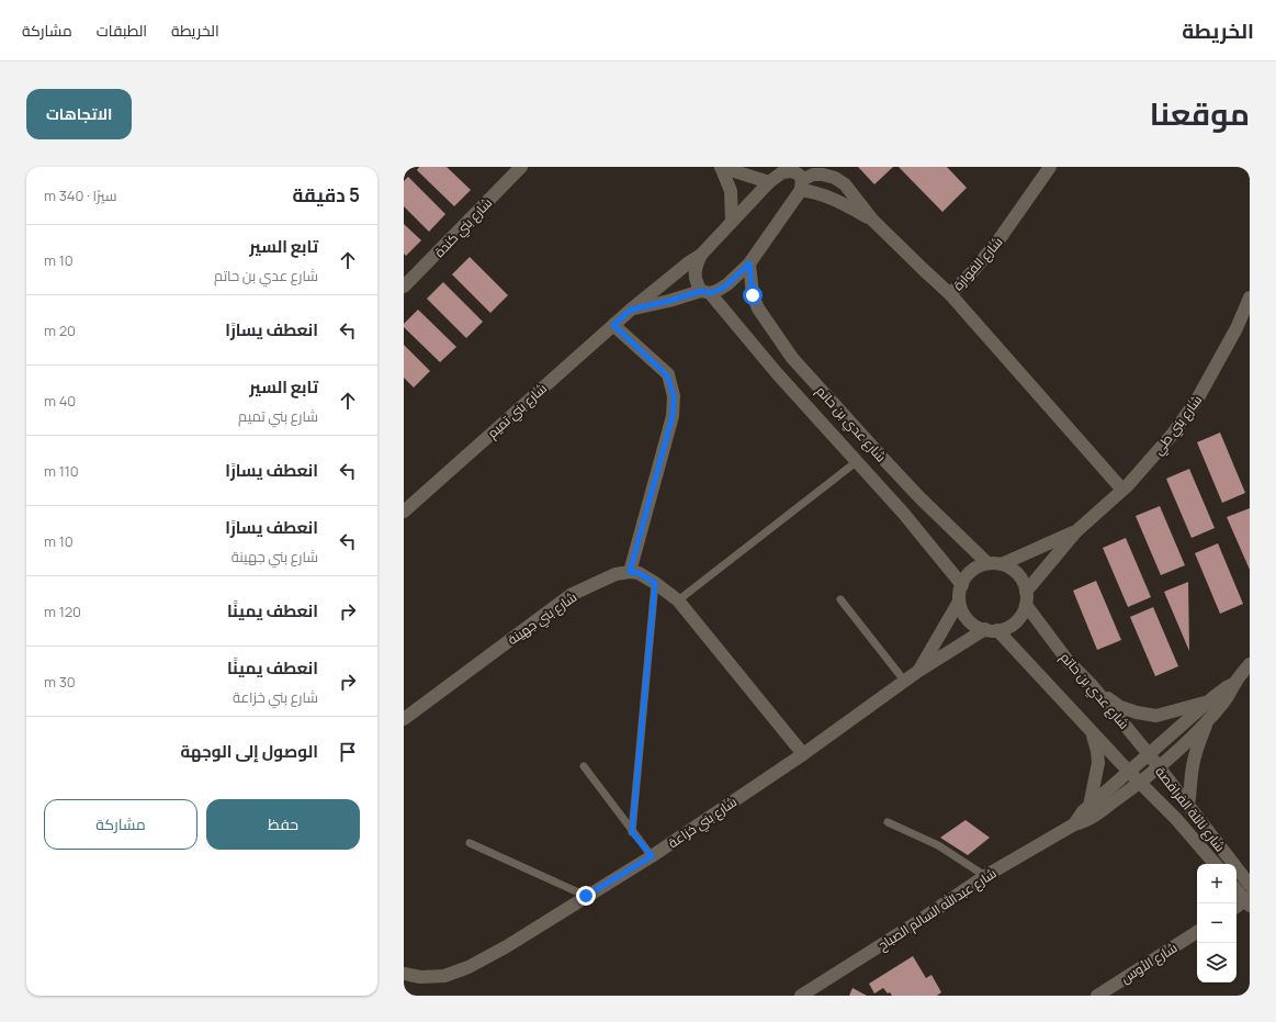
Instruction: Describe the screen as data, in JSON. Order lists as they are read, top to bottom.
{
  "streets": {
    "street": [
      "شارع بني كندة",
      "شارع الفوارة",
      "شارع بني تميم",
      "شارع عدي بن حاتم",
      "شارع بني طي",
      "شارع بني جهينة",
      "شارع نائلة الفرافصة",
      "شارع بني خزاعة",
      "شارع عبدالله السالم الصباح",
      "شارع الأوس"
    ]
  },
  "crossings": [
    ["شارع الفوارة", "شارع بني تميم"],
    ["شارع بني تميم", "شارع عدي بن حاتم"],
    ["شارع عدي بن حاتم", "شارع بني طي"],
    ["شارع عدي بن حاتم", "شارع نائلة الفرافصة"],
    ["شارع عدي بن حاتم", "شارع بني خزاعة"],
    ["شارع عدي بن حاتم", "شارع عبدالله السالم الصباح"],
    ["شارع بني طي", "شارع بني خزاعة"],
    ["شارع نائلة الفرافصة", "شارع عبدالله السالم الصباح"]
  ],
  "page": {
    "header": "الخريطة",
    "nav": ["الخريطة", "الطبقات", "مشاركة"],
    "title": "موقعنا",
    "buttons": [
      "الاتجاهات",
      ["حفظ", "مشاركة"]
    ],
    "heading": ["5 دقيقة", "سيرًا · 340 m"],
    "list": [
      ["تابع السير", "شارع عدي بن حاتم", "10 m"],
      ["انعطف يسارًا", "20 m"],
      ["تابع السير", "شارع بني تميم", "40 m"],
      ["انعطف يسارًا", "110 m"],
      ["انعطف يسارًا", "شارع بني جهينة", "10 m"],
      ["انعطف يمينًا", "120 m"],
      ["انعطف يمينًا", "شارع بني خزاعة", "30 m"],
      "الوصول إلى الوجهة"
    ],
    "map_buttons": ["+", "−"]
  }
}
